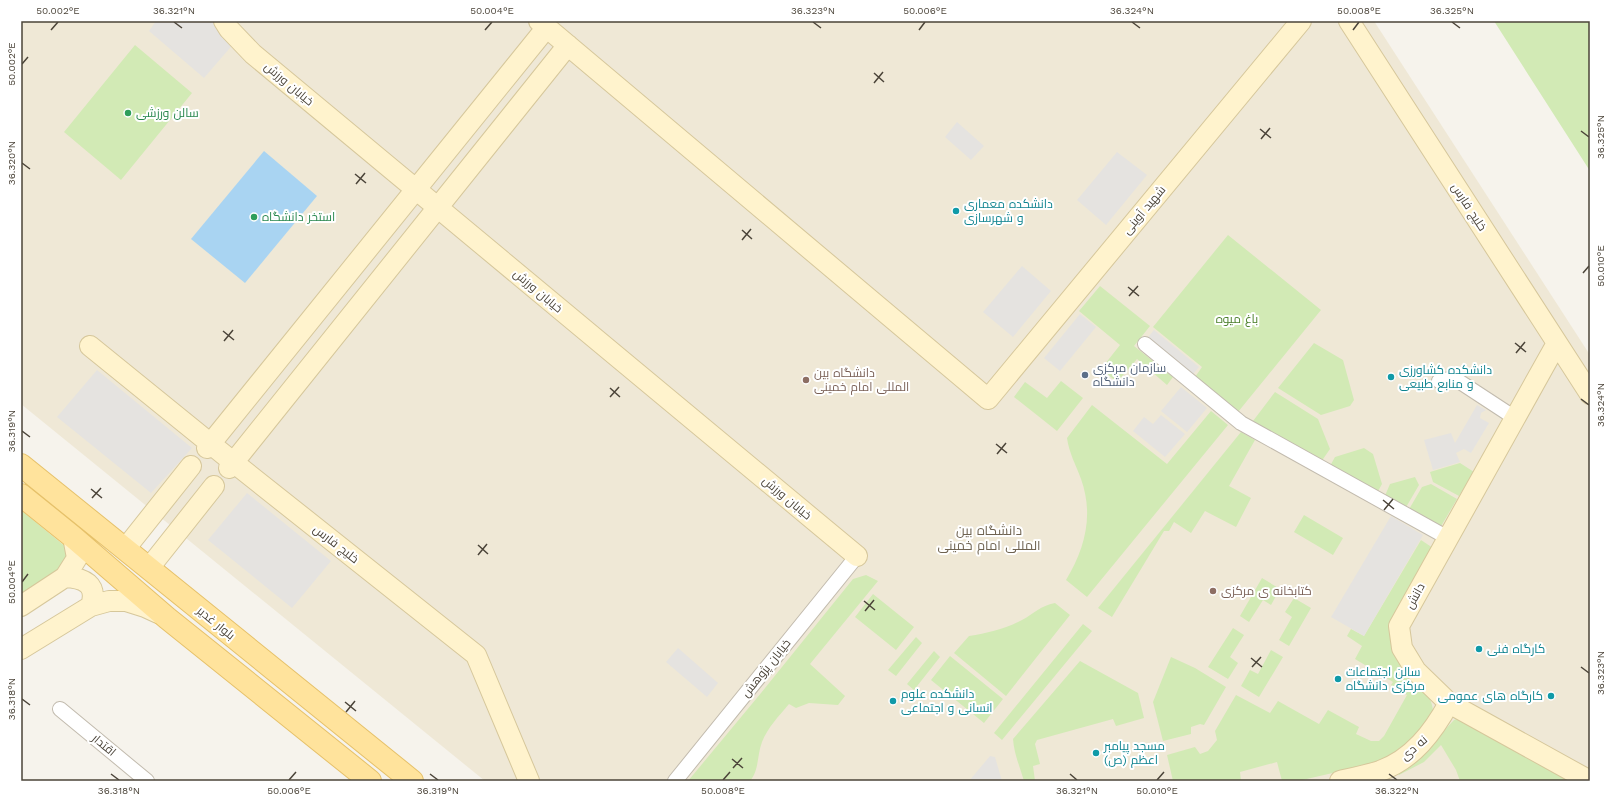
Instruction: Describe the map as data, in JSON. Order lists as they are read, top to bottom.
{
  "streets": {
    "main road": ["بلوار غدیر"],
    "street": [
      "خیابان ورزش",
      "خلیج فارس",
      "شهید آوینی",
      "دانش",
      "خیابان پژوهش",
      "اقتدار",
      "نه دی"
    ]
  },
  "crossings": [
    ["خیابان ورزش", "خیابان پژوهش"],
    ["خلیج فارس", "دانش"],
    ["دانش", "نه دی"]
  ],
  "districts": ["دانشگاه بین المللی امام خمینی"],
  "parks": ["باغ میوه"],
  "places": [
    "سالن ورزشی",
    "دانشکده معماری و شهرسازی",
    "استخر دانشگاه",
    "سازمان مرکزی دانشگاه",
    "دانشکده کشاورزی و منابع طبیعی",
    "دانشگاه بین المللی امام خمینی",
    "کتابخانه ی مرکزی",
    "کارگاه فنی",
    "سالن اجتماعات مرکزی دانشگاه",
    "کارگاه های عمومی",
    "دانشکده علوم انسانی و اجتماعی",
    "مسجد پیامبر اعظم (ص)"
  ],
  "coordinates": [
    "50.002°E",
    "36.321°N",
    "50.004°E",
    "36.323°N",
    "50.006°E",
    "36.324°N",
    "50.008°E",
    "36.325°N",
    "36.320°N",
    "50.010°E",
    "36.319°N",
    "36.318°N",
    "36.322°N"
  ]
}
